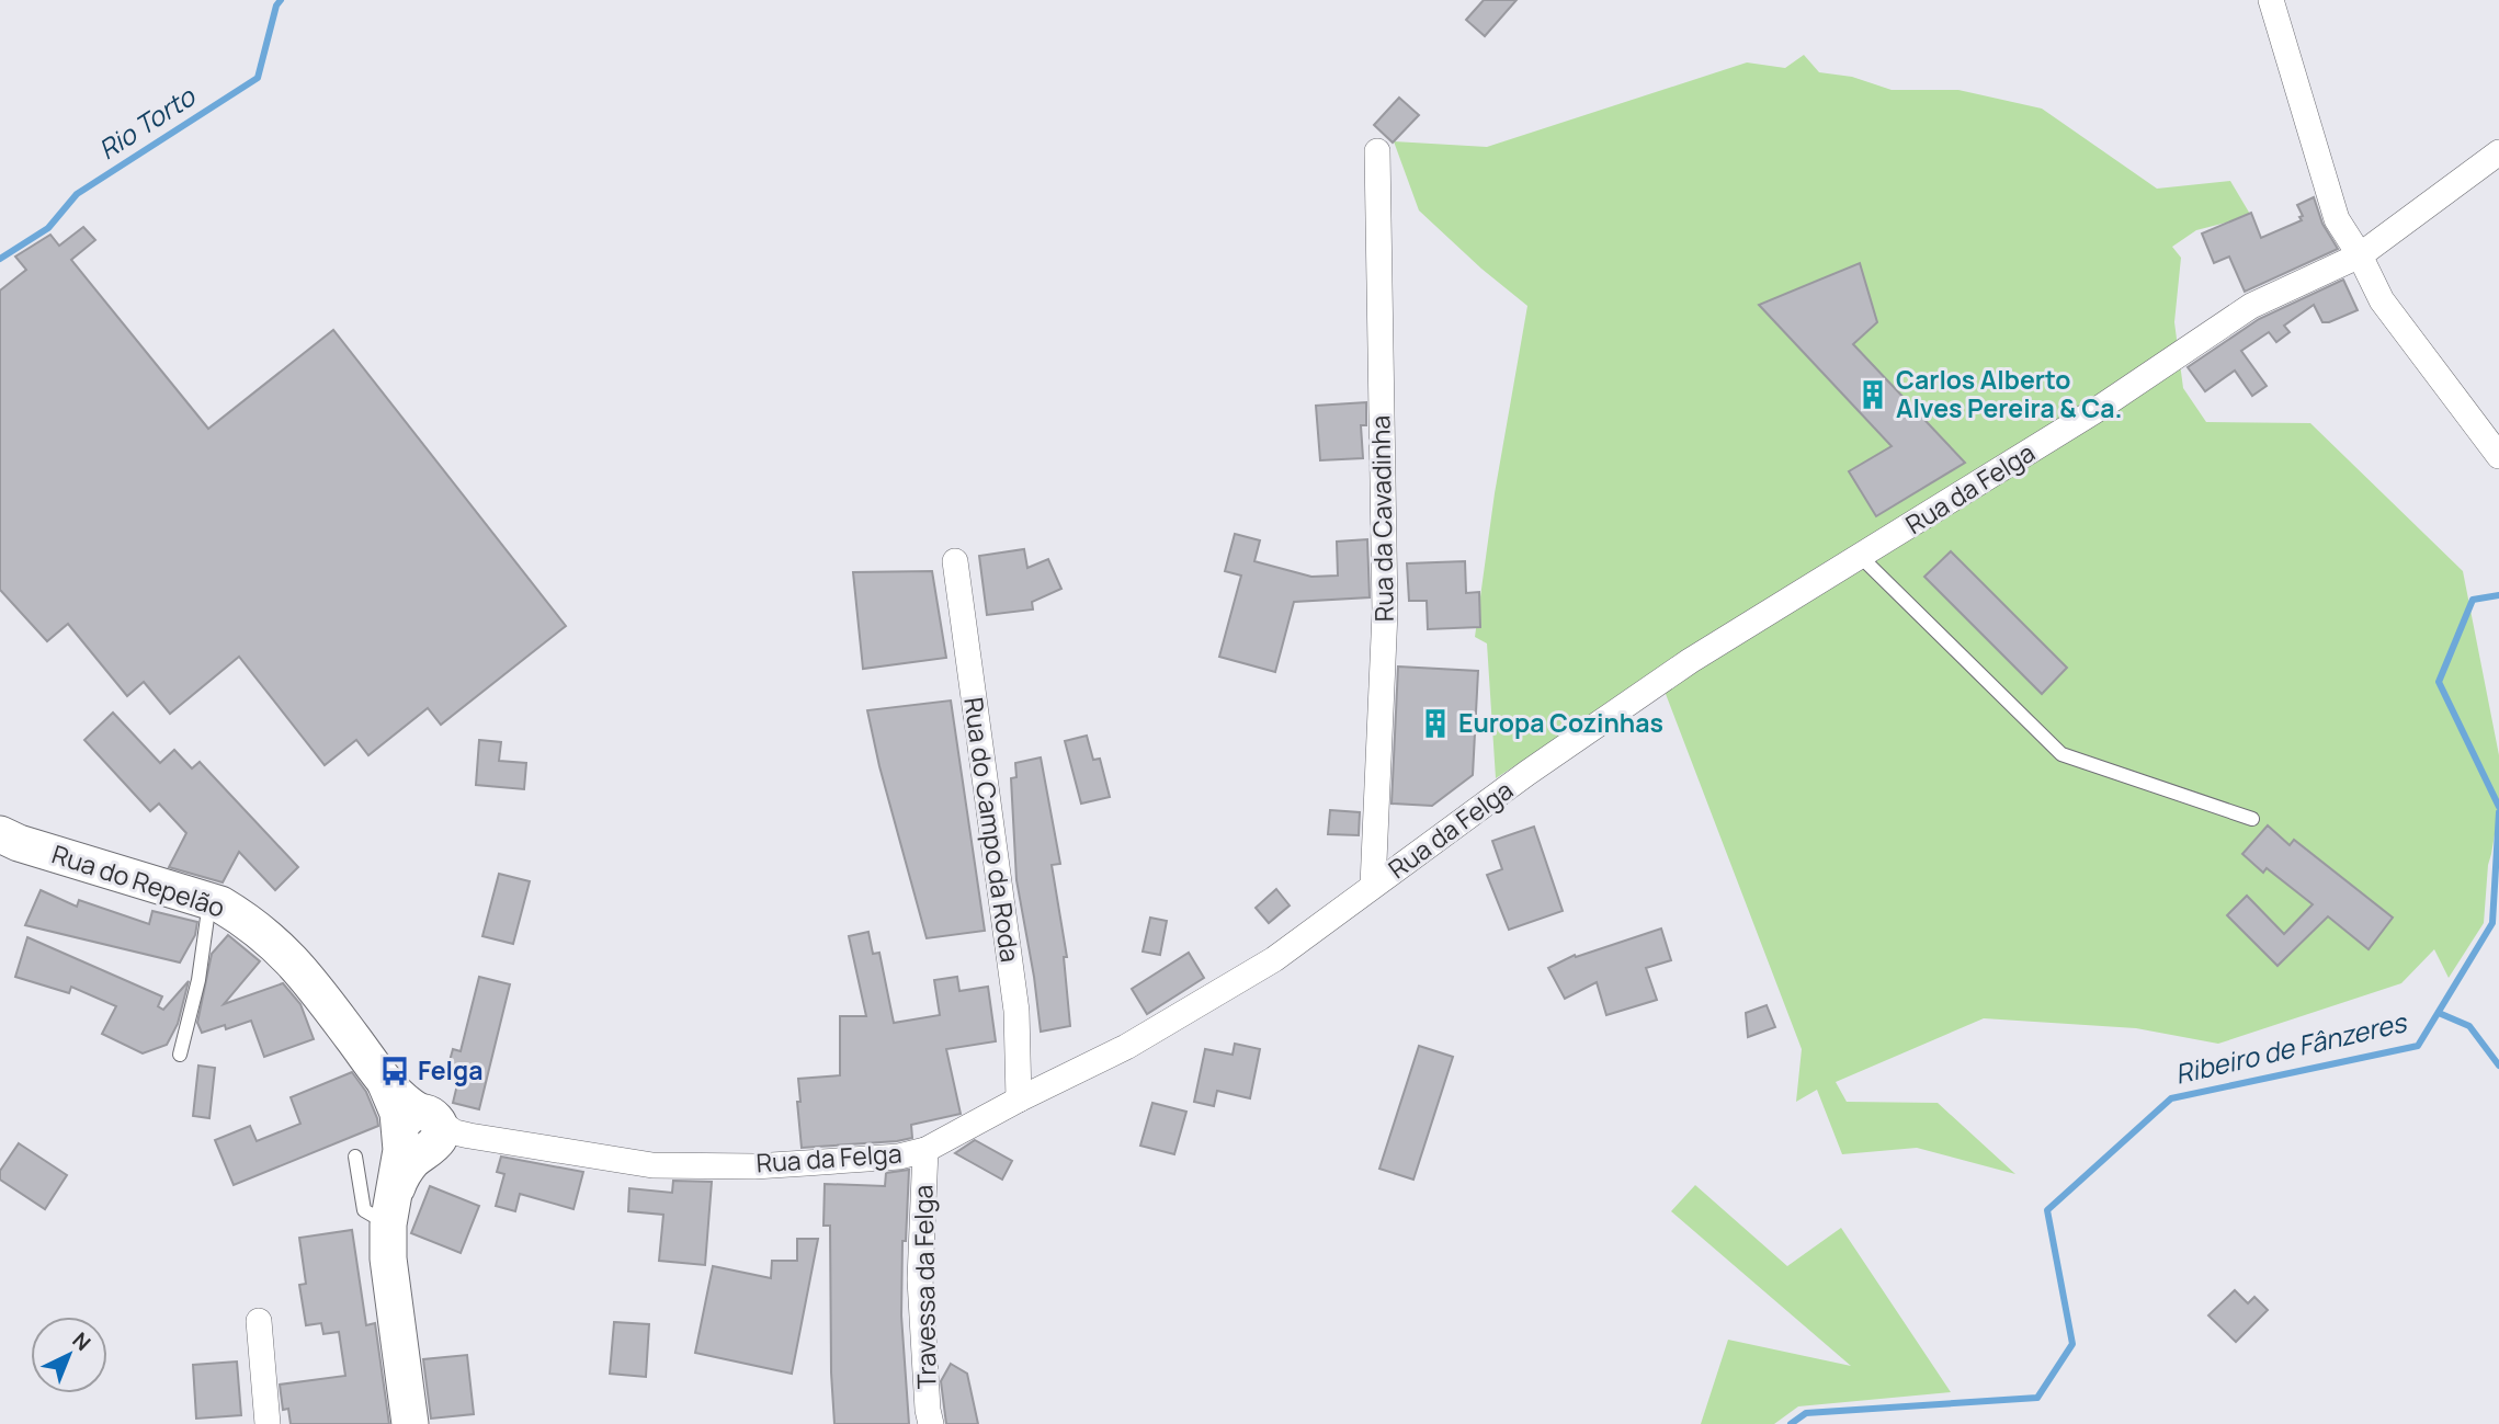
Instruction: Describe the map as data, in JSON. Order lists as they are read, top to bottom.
{
  "streets": {
    "street": [
      "Rua da Felga",
      "Rua da Cavadinha",
      "Rua do Campo da Roda",
      "Rua do Repelão",
      "Travessa da Felga"
    ]
  },
  "crossings": [
    ["Rua da Felga", "Rua da Cavadinha"],
    ["Rua da Felga", "Rua do Campo da Roda"],
    ["Rua da Felga", "Rua do Repelão"],
    ["Rua da Felga", "Travessa da Felga"]
  ],
  "water": ["Rio Torto", "Ribeiro de Fânzeres"],
  "places": {
    "building": ["Carlos Alberto Alves Pereira & Ca.", "Europa Cozinhas"],
    "bus stop": ["Felga"]
  },
  "north": "top right"
}
